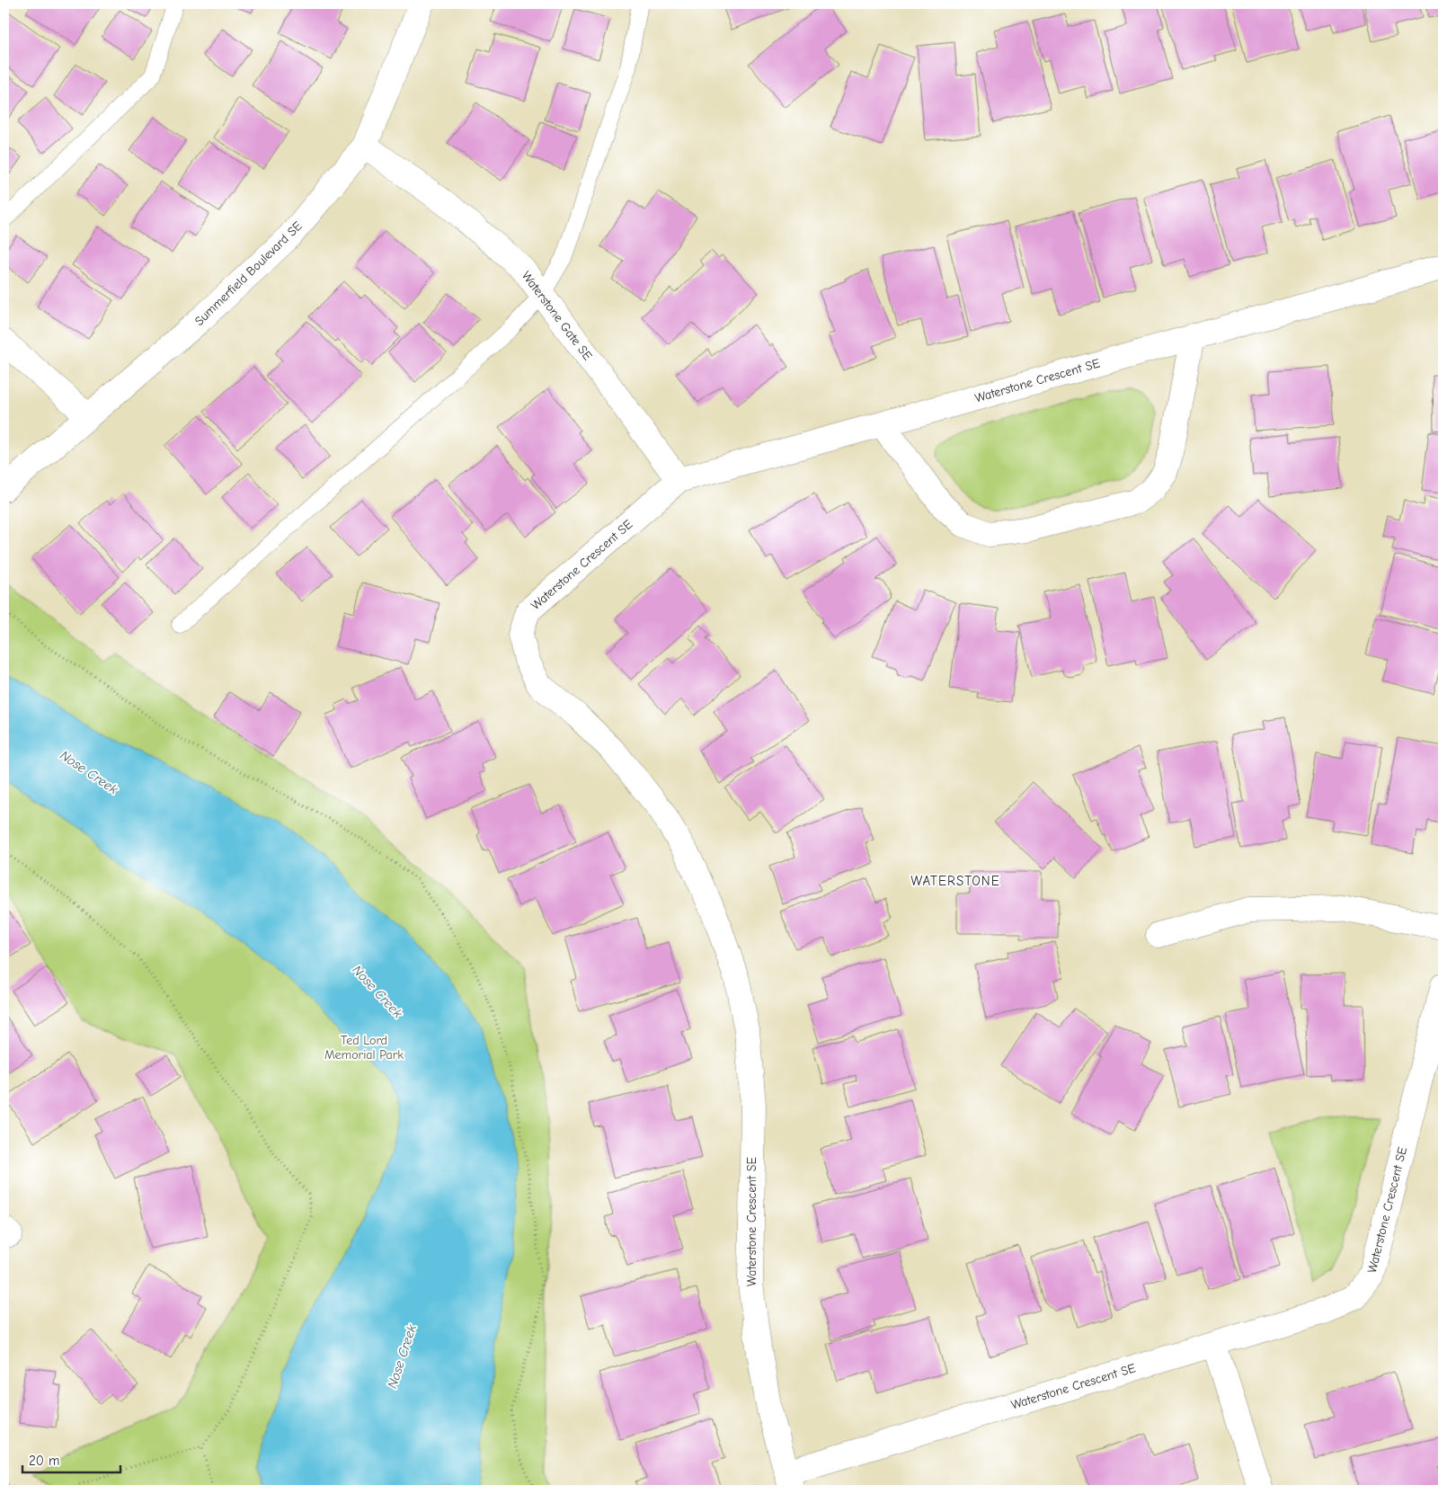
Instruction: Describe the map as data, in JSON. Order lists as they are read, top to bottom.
{
  "streets": {
    "street": ["Summerfield Boulevard SE", "Waterstone Gate SE", "Waterstone Crescent SE"]
  },
  "crossings": [
    ["Summerfield Boulevard SE", "Waterstone Gate SE"],
    ["Waterstone Gate SE", "Waterstone Crescent SE"]
  ],
  "districts": ["WATERSTONE"],
  "water": ["Nose Creek"],
  "parks": ["Ted Lord Memorial Park"],
  "scale_bar": "20 m"
}
